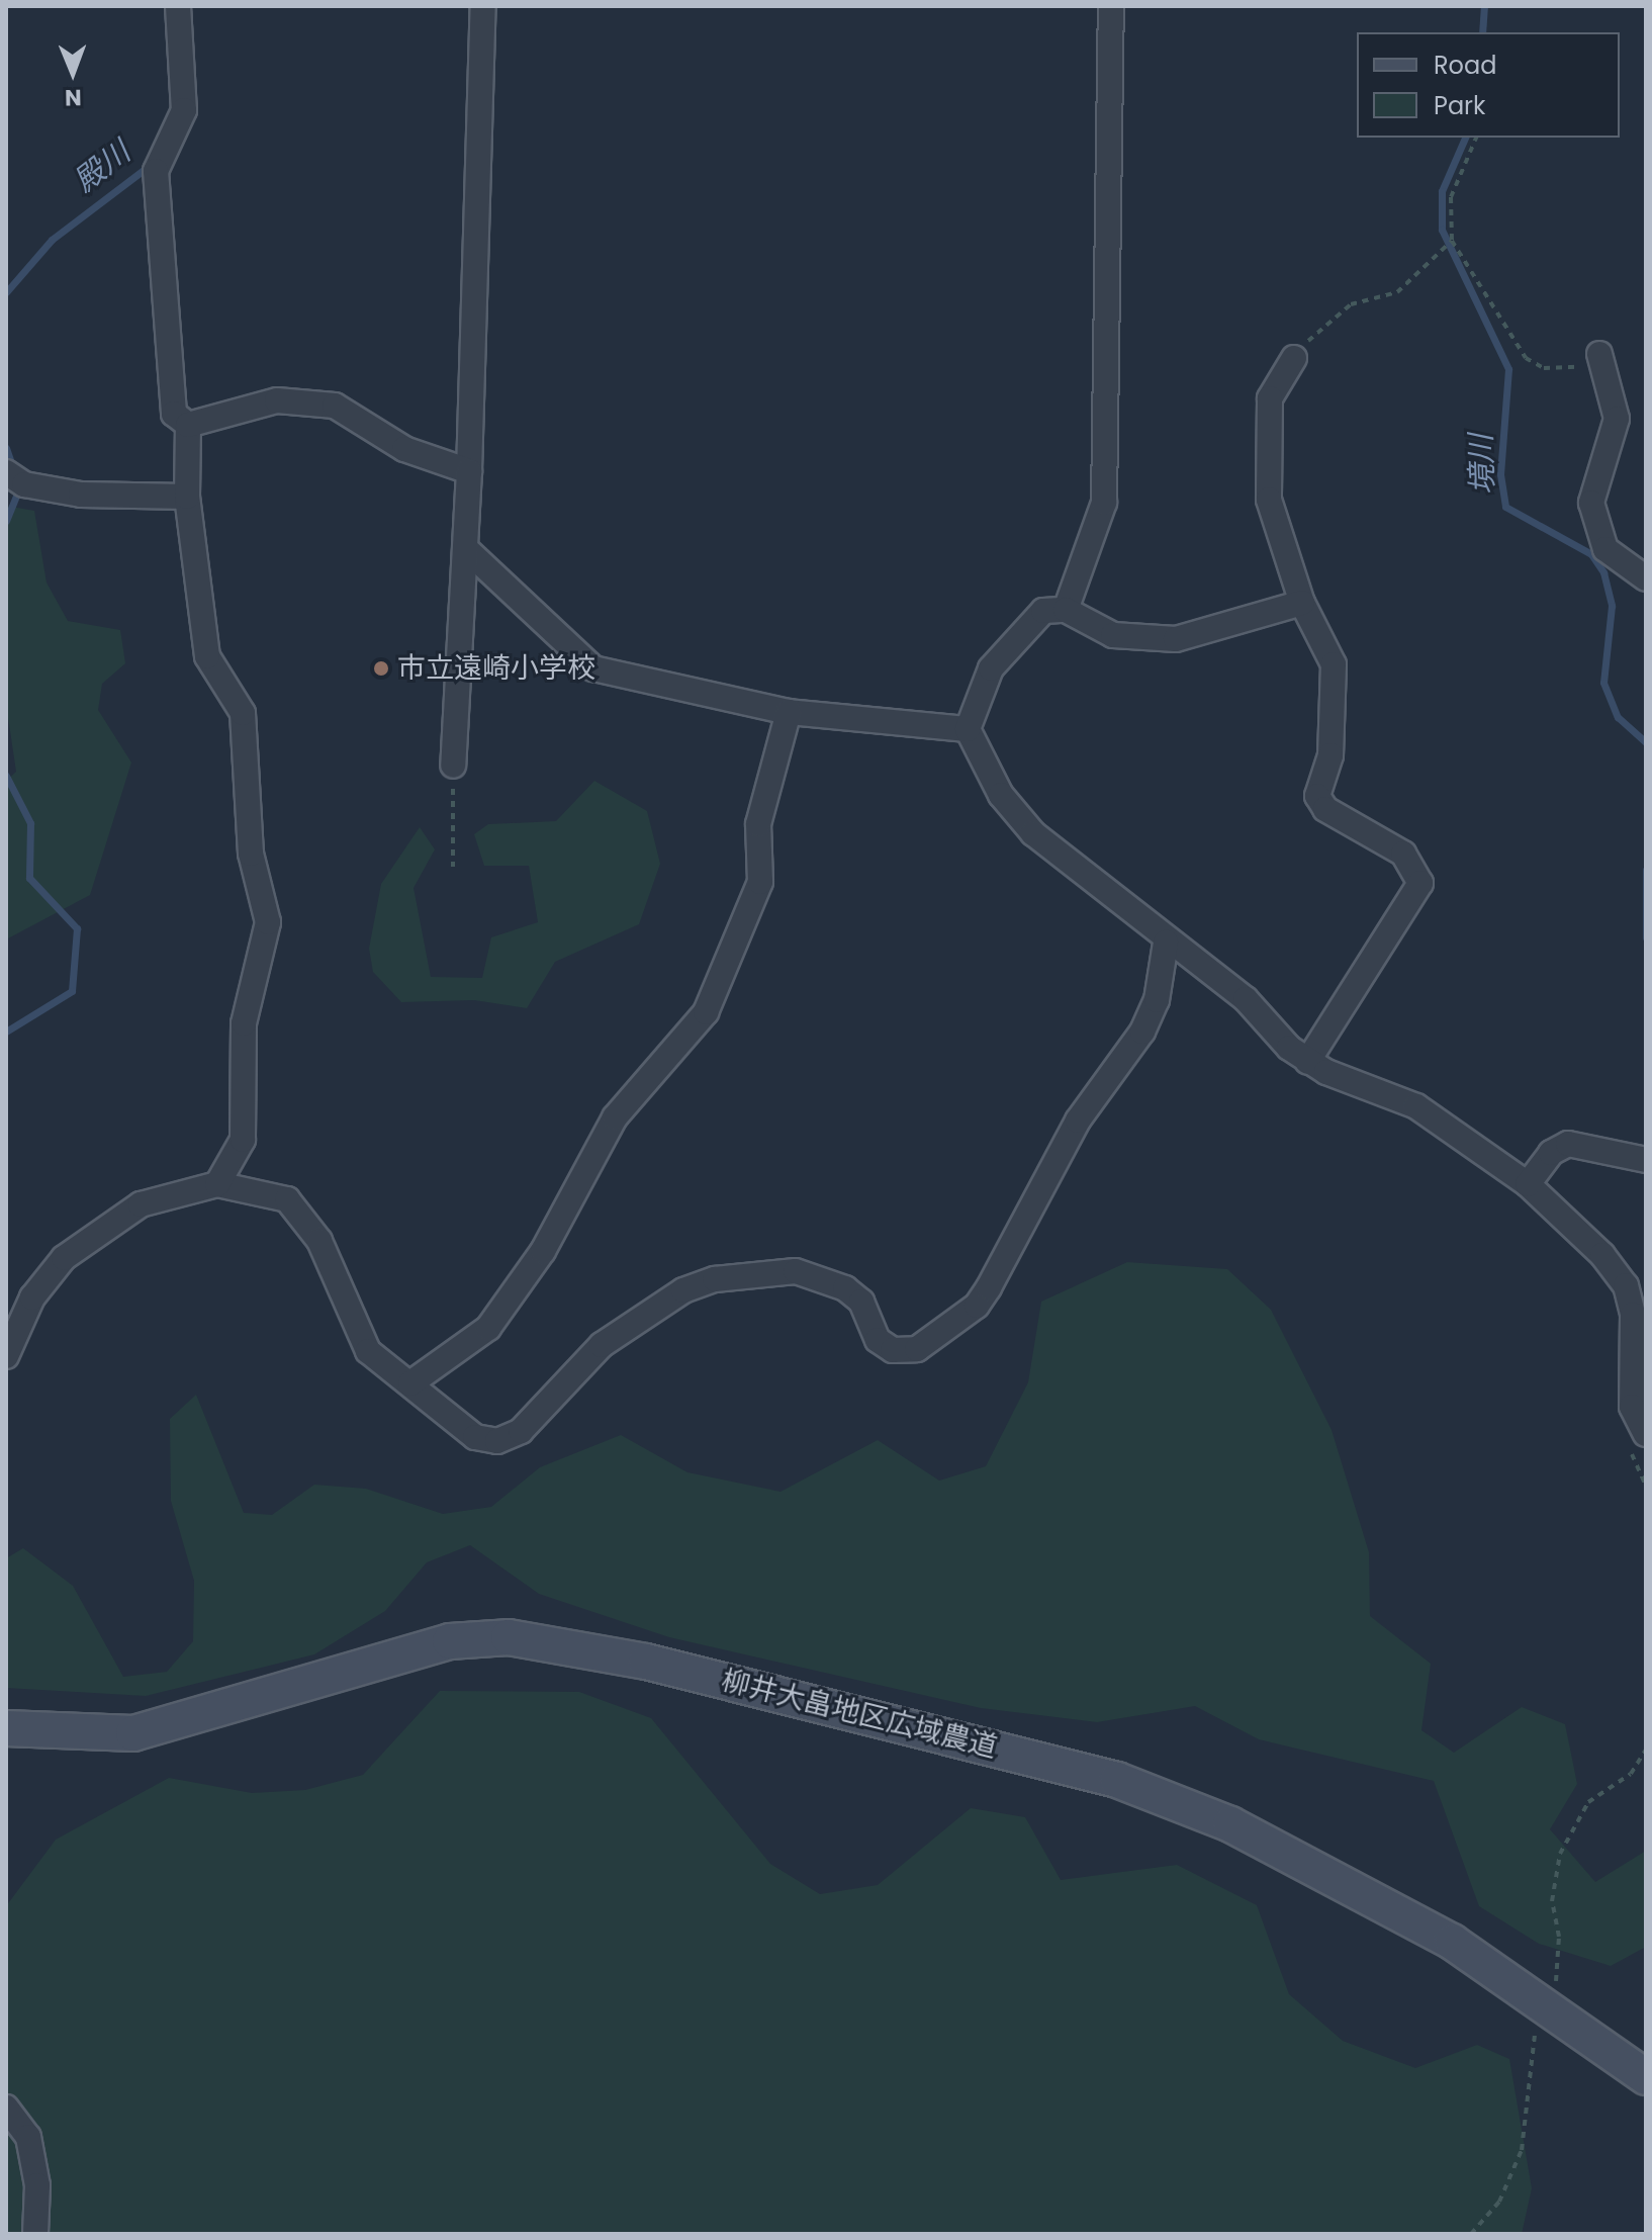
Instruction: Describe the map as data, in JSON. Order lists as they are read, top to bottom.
{
  "streets": {
    "street": ["柳井大畠地区広域農道"]
  },
  "water": ["殿川", "境川"],
  "places": ["市立遠崎小学校"],
  "legend": ["Road", "Park"],
  "north": "bottom"
}
